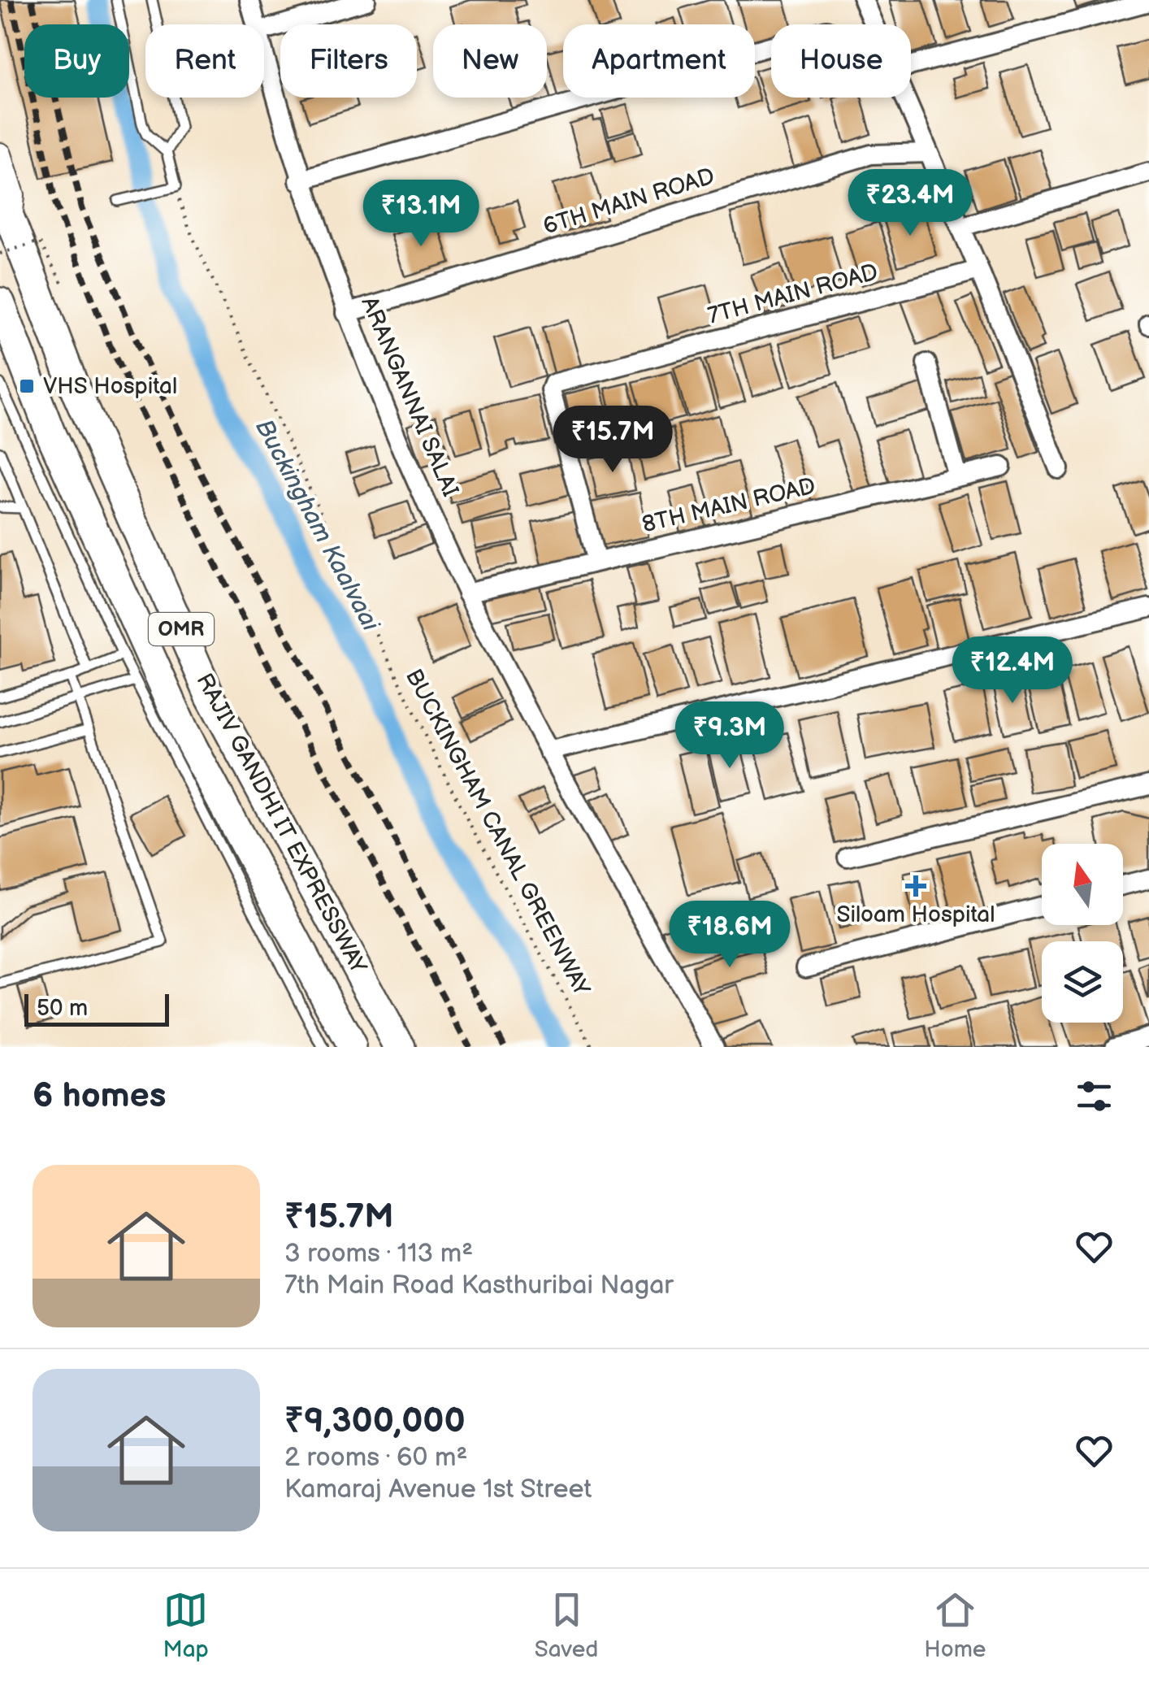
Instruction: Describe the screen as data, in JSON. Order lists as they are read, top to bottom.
{
  "streets": {
    "main road": ["OMR", "RAJIV GANDHI IT EXPRESSWAY"],
    "street": [
      "6TH MAIN ROAD",
      "7TH MAIN ROAD",
      "ARANGANNAI SALAI",
      "8TH MAIN ROAD"
    ],
    "path": ["BUCKINGHAM CANAL GREENWAY"]
  },
  "crossings": [
    ["6TH MAIN ROAD", "ARANGANNAI SALAI"],
    ["7TH MAIN ROAD", "8TH MAIN ROAD"],
    ["ARANGANNAI SALAI", "8TH MAIN ROAD"]
  ],
  "water": ["Buckingham Kaalvaai"],
  "places": {
    "transit": ["VHS Hospital"],
    "health": ["Siloam Hospital"]
  },
  "scale_bar": "50 m",
  "north": "top",
  "page": {
    "chip": [
      "Buy",
      "Rent",
      "Filters",
      "New",
      "Apartment",
      "House"
    ],
    "price": [
      "₹23.4M",
      "₹13.1M",
      "₹15.7M",
      "₹12.4M",
      "₹9.3M",
      "₹18.6M"
    ],
    "scale": "50 m",
    "heading": "6 homes",
    "list": [
      {
        "name": "₹15.7M",
        "note": "3 rooms · 113 m² · 7th Main Road Kasthuribai Nagar"
      },
      {
        "name": "₹9,300,000",
        "note": "2 rooms · 60 m² · Kamaraj Avenue 1st Street"
      }
    ],
    "tabs": ["Map", "Saved", "Home"]
  }
}
